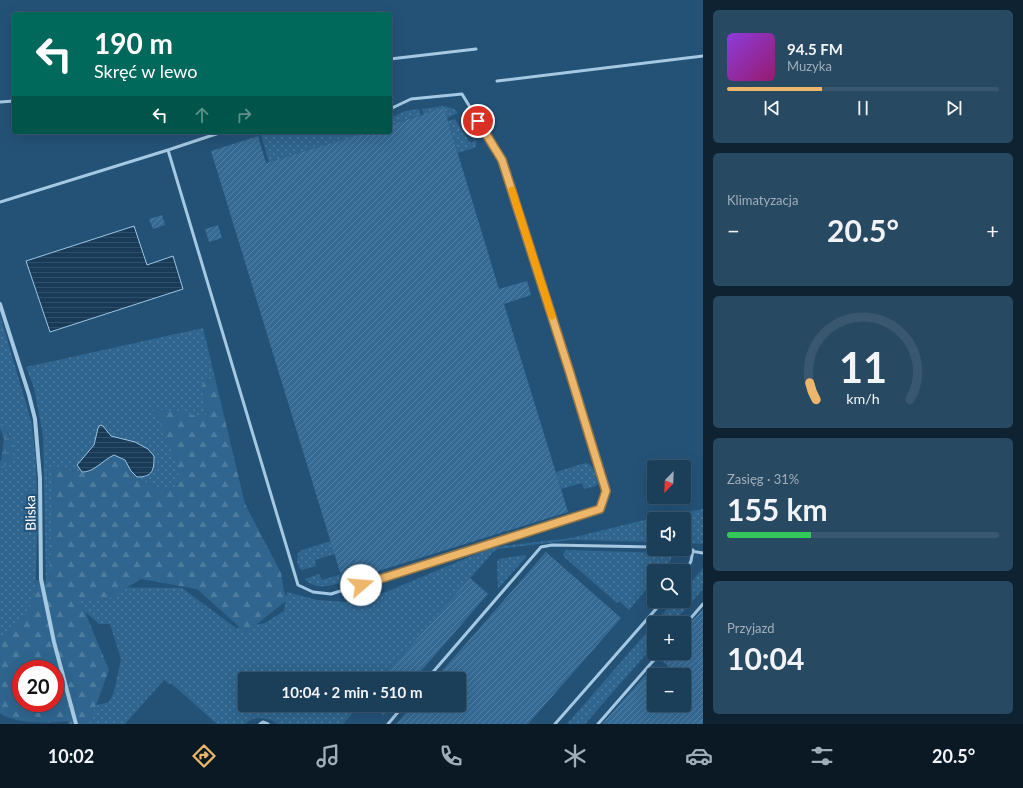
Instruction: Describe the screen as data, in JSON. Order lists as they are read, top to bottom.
{
  "streets": {
    "street": ["Bliska"]
  },
  "north": "bottom left",
  "page": {
    "turn": ["190 m", "Skręć w lewo"],
    "song": ["94.5 FM", "Muzyka"],
    "tile": [
      "Klimatyzacja",
      ["Zasięg · 31%", "155 km"],
      ["Przyjazd", "10:04"]
    ],
    "heat": ["−", "20.5°", "+"],
    "map_buttons": ["+", "−"],
    "limit": "20",
    "trip": "10:04 · 2 min · 510 m",
    "tabs": ["10:02", "20.5°"],
    "gauge": ["11", "km/h"]
  }
}
